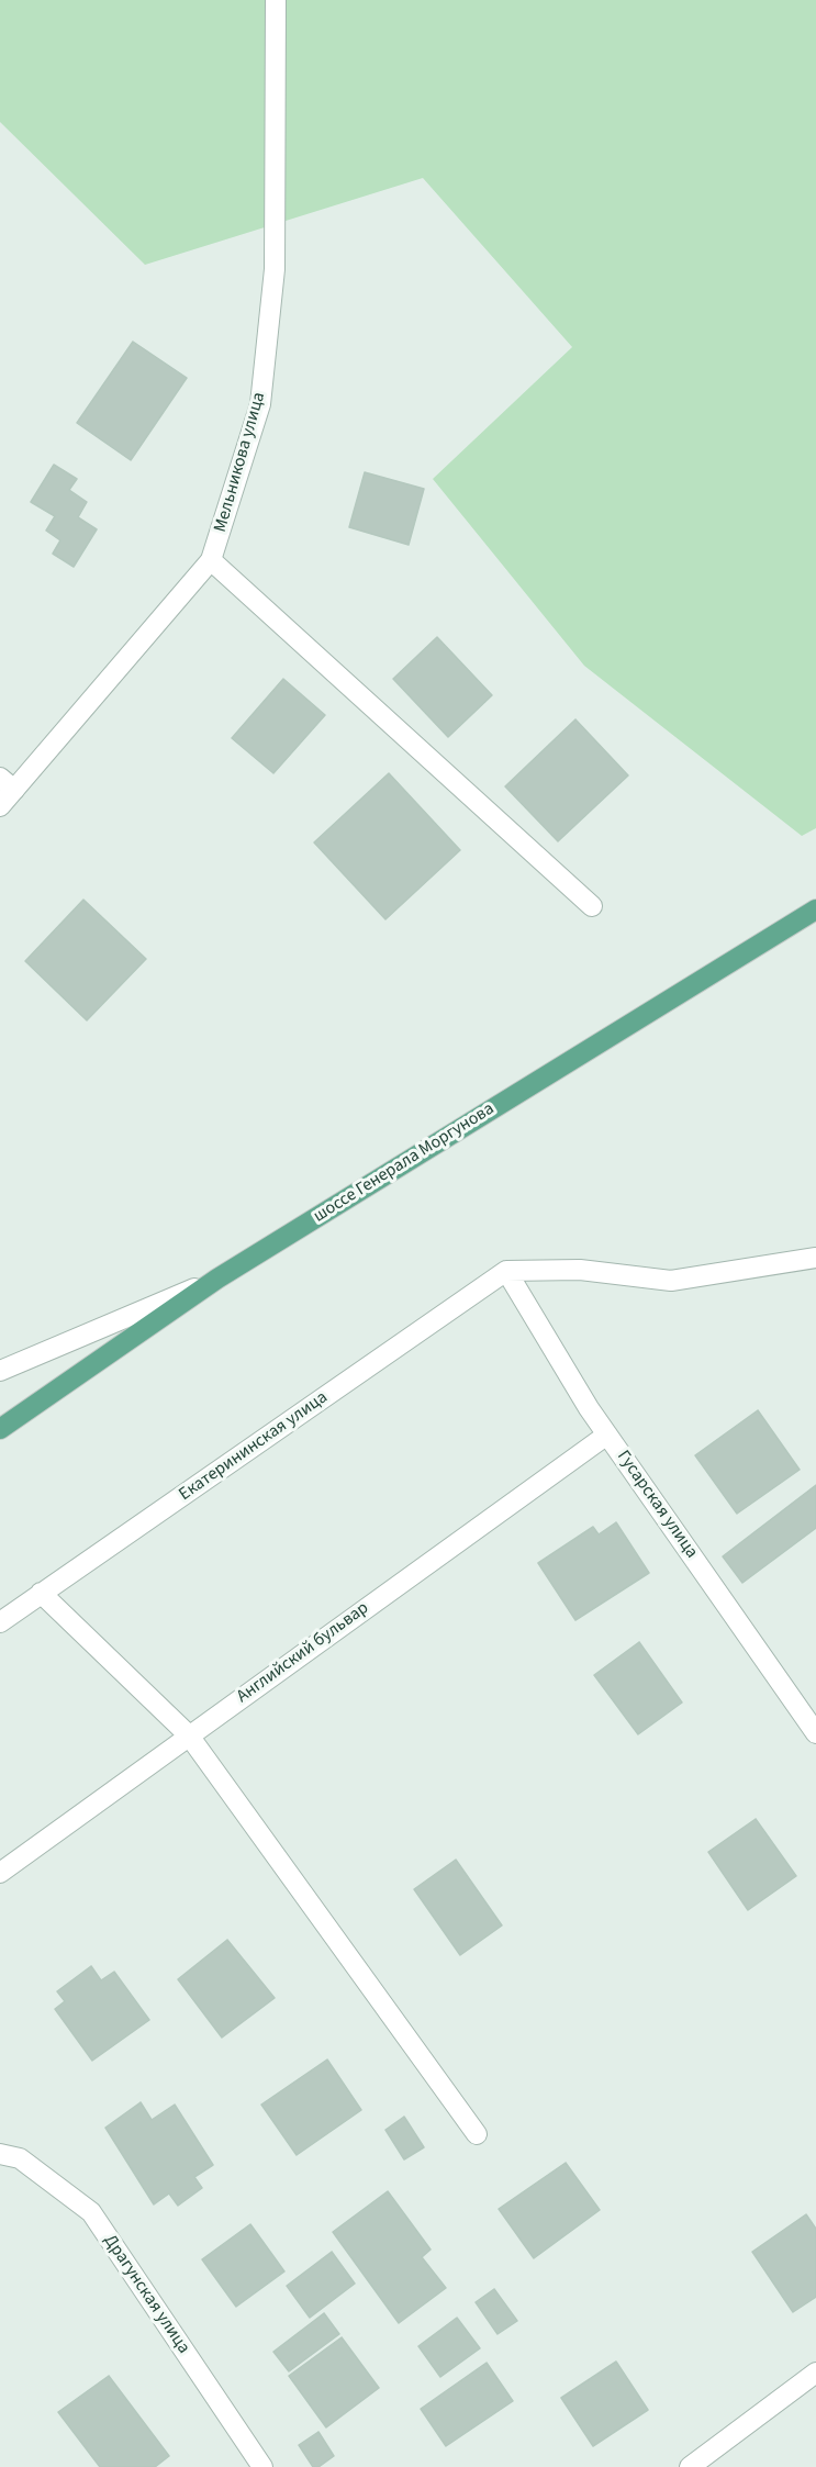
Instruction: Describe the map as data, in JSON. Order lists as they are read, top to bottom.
{
  "streets": {
    "main road": ["шоссе Генерала Моргунова"],
    "street": [
      "Мельникова улица",
      "Екатерининская улица",
      "Гусарская улица",
      "Английский бульвар",
      "Драгунская улица"
    ]
  },
  "crossings": [
    ["Екатерининская улица", "Гусарская улица"],
    ["Гусарская улица", "Английский бульвар"]
  ]
}
